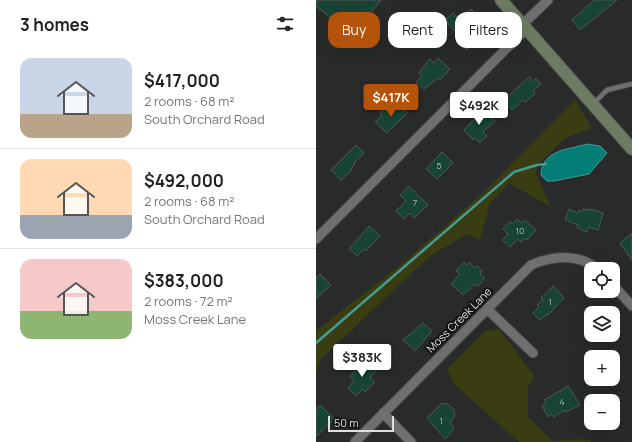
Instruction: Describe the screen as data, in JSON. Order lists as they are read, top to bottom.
{
  "streets": {
    "street": ["Moss Creek Lane"]
  },
  "house_numbers": [
    "5",
    "7",
    "10",
    "1",
    "4",
    "1"
  ],
  "scale_bar": "50 m",
  "page": {
    "heading": "3 homes",
    "chip": ["Buy", "Rent", "Filters"],
    "list": [
      {
        "name": "$417,000",
        "note": "2 rooms · 68 m² · South Orchard Road"
      },
      {
        "name": "$492,000",
        "note": "2 rooms · 68 m² · South Orchard Road"
      },
      {
        "name": "$383,000",
        "note": "2 rooms · 72 m² · Moss Creek Lane"
      }
    ],
    "price": ["$417K", "$492K", "$383K"],
    "map_buttons": ["+", "−"],
    "scale": "50 m"
  }
}
